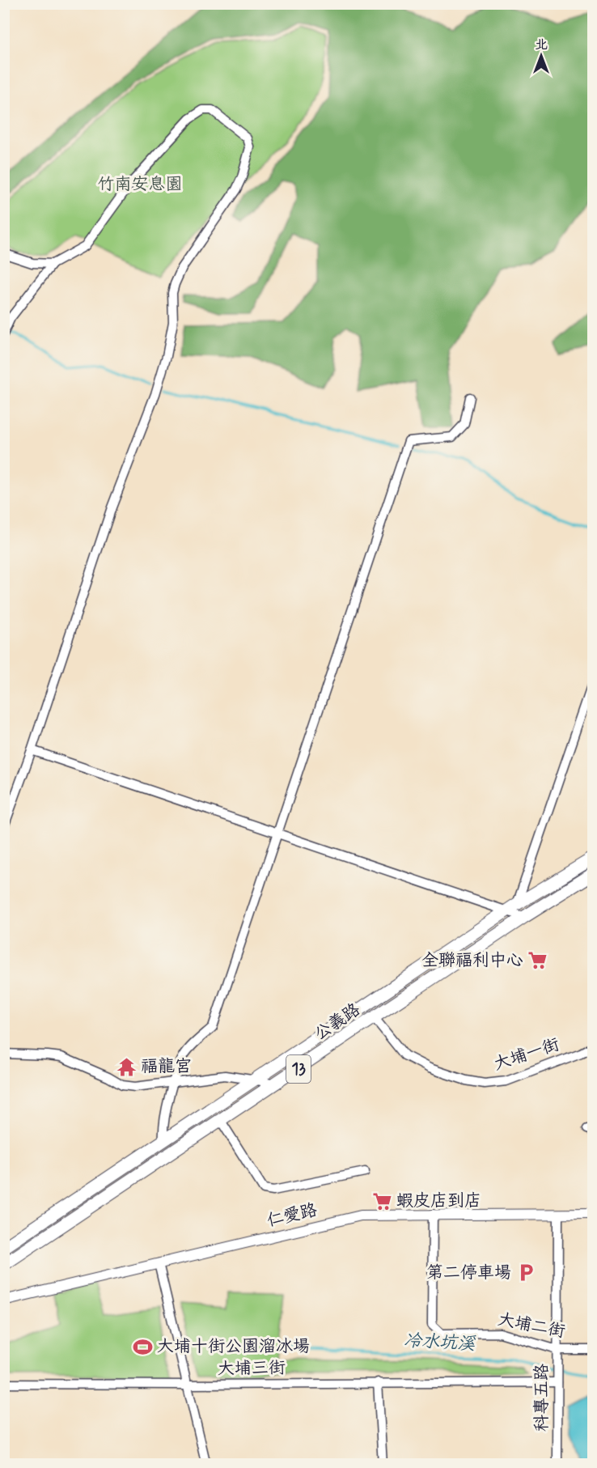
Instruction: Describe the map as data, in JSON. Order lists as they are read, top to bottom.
{
  "streets": {
    "main road": ["公義路", "13"],
    "street": [
      "大埔一街",
      "仁愛路",
      "大埔二街",
      "大埔三街",
      "科專五路"
    ]
  },
  "crossings": [
    ["公義路", "大埔一街"],
    ["仁愛路", "大埔二街"],
    ["仁愛路", "科專五路"],
    ["大埔二街", "科專五路"],
    ["大埔三街", "科專五路"]
  ],
  "water": ["冷水坑溪"],
  "parks": ["竹南安息園"],
  "places": {
    "supermarket": ["全聯福利中心", "蝦皮店到店"],
    "temple": ["福龍宮"],
    "parking": ["第二停車場"],
    "sports": ["大埔十街公園溜冰場"]
  },
  "north": "top"
}
